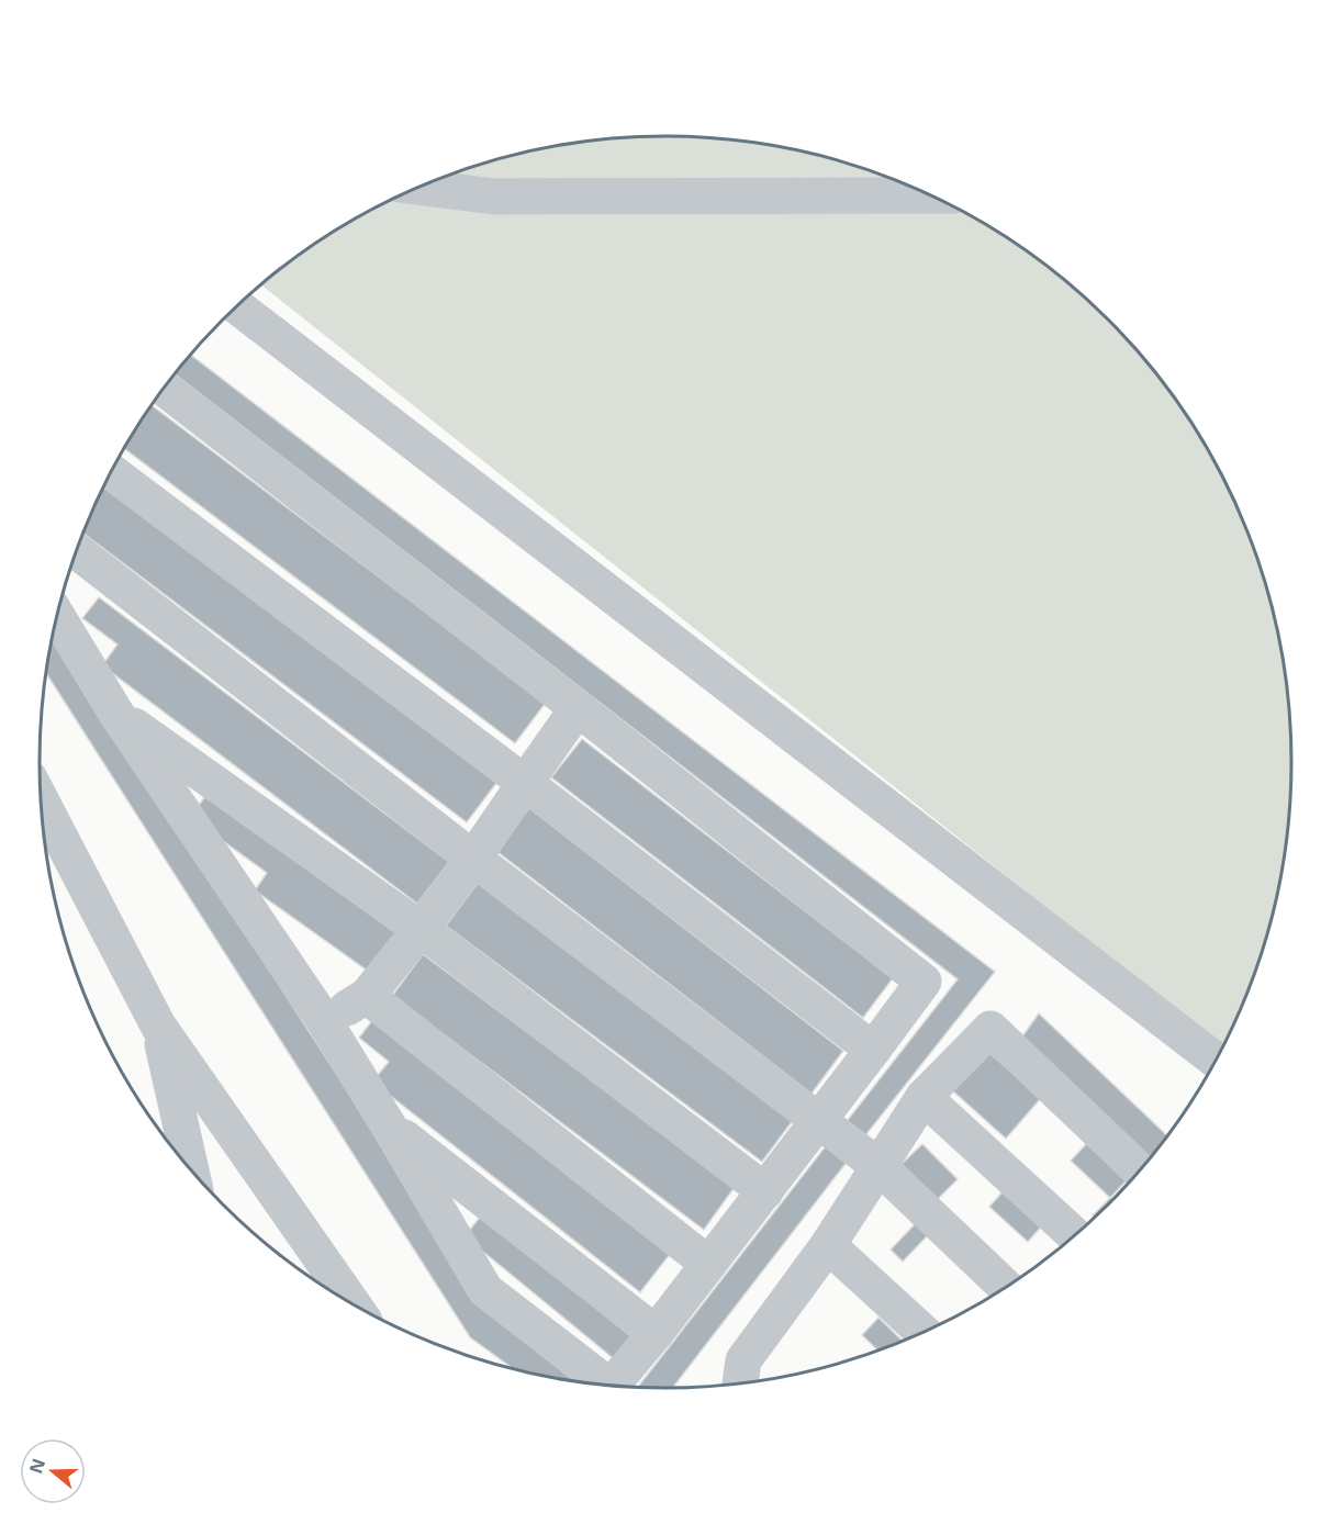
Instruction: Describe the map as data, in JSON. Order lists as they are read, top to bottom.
{
  "north": "left"
}
